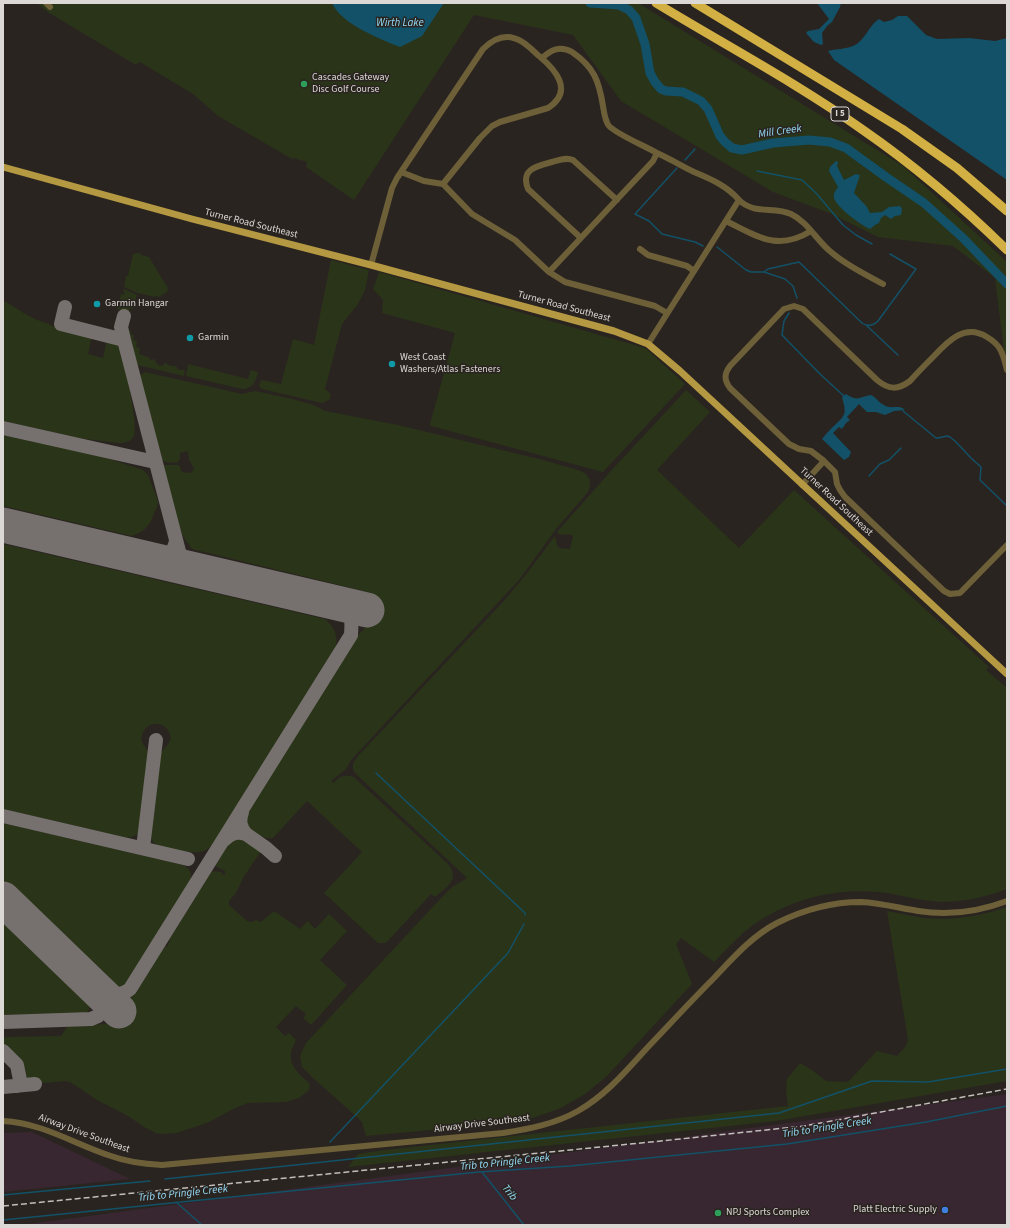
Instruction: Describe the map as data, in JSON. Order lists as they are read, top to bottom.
{
  "streets": {
    "highway": ["I 5"],
    "main road": ["Turner Road Southeast"],
    "street": ["Airway Drive Southeast"]
  },
  "water": [
    "Wirth Lake",
    "Mill Creek",
    "Trib to Pringle Creek",
    "Trib"
  ],
  "places": [
    "Cascades Gateway Disc Golf Course",
    "Garmin Hangar",
    "Garmin",
    "West Coast Washers/Atlas Fasteners",
    "Platt Electric Supply",
    "NPJ Sports Complex"
  ]
}
